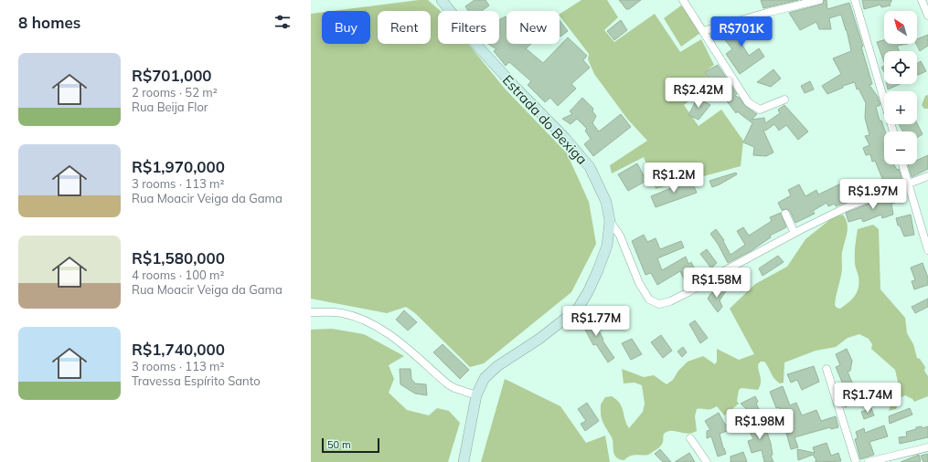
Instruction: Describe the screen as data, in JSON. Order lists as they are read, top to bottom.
{
  "streets": {
    "street": ["Estrada do Bexiga"]
  },
  "scale_bar": "50 m",
  "north": "top left",
  "page": {
    "heading": "8 homes",
    "map_buttons": ["+", "−"],
    "chip": [
      "Buy",
      "Rent",
      "Filters",
      "New"
    ],
    "price": [
      "R$701K",
      "R$2.42M",
      "R$1.2M",
      "R$1.97M",
      "R$1.58M",
      "R$1.77M",
      "R$1.74M",
      "R$1.98M"
    ],
    "list": [
      {
        "name": "R$701,000",
        "note": "2 rooms · 52 m² · Rua Beija Flor"
      },
      {
        "name": "R$1,970,000",
        "note": "3 rooms · 113 m² · Rua Moacir Veiga da Gama"
      },
      {
        "name": "R$1,580,000",
        "note": "4 rooms · 100 m² · Rua Moacir Veiga da Gama"
      },
      {
        "name": "R$1,740,000",
        "note": "3 rooms · 113 m² · Travessa Espírito Santo"
      }
    ],
    "scale": "50 m"
  }
}
